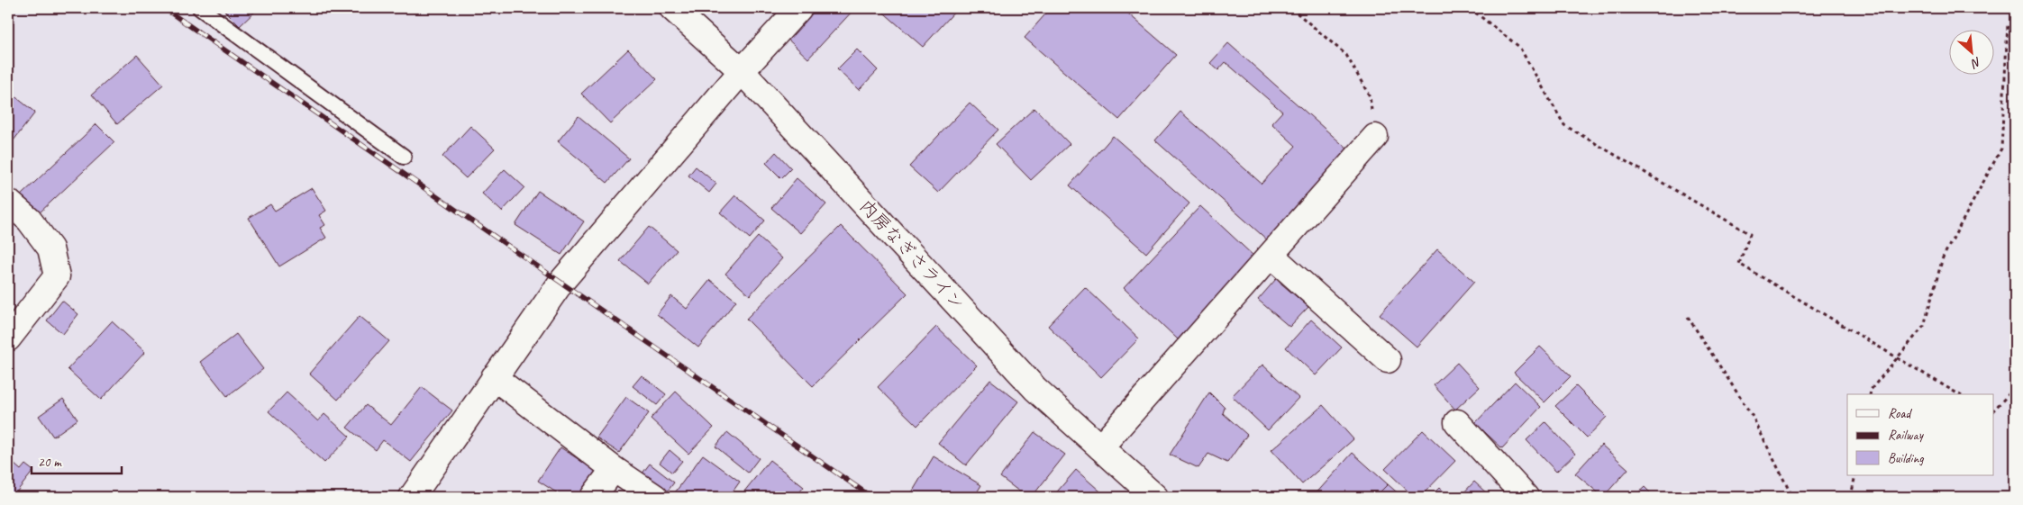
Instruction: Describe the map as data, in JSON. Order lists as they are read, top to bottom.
{
  "streets": {
    "street": ["内房なぎさライン"]
  },
  "legend": ["Road", "Railway", "Building"],
  "scale_bar": "20 m",
  "north": "bottom right"
}
